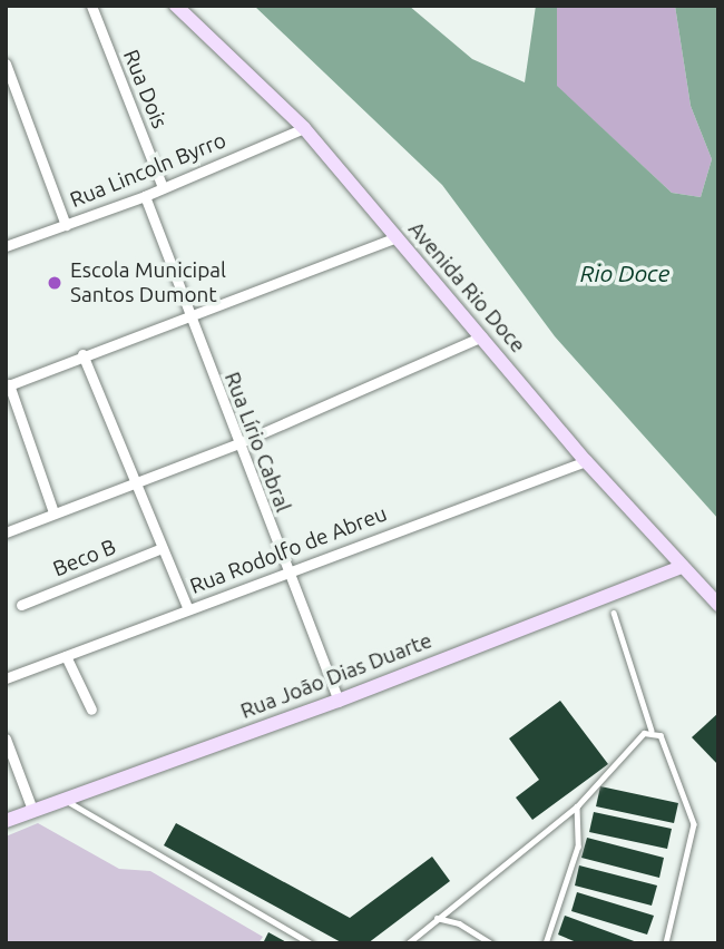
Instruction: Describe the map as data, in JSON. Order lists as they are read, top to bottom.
{
  "streets": {
    "street": [
      "Rua Dois",
      "Rua Lincoln Byrro",
      "Avenida Rio Doce",
      "Rua Lírio Cabral",
      "Rua Rodolfo de Abreu",
      "Beco B",
      "Rua João Dias Duarte"
    ]
  },
  "crossings": [
    ["Rua Dois", "Rua Lincoln Byrro"],
    ["Rua Lincoln Byrro", "Avenida Rio Doce"],
    ["Rua Lincoln Byrro", "Rua Lírio Cabral"],
    ["Avenida Rio Doce", "Rua Rodolfo de Abreu"],
    ["Avenida Rio Doce", "Rua João Dias Duarte"],
    ["Rua Lírio Cabral", "Rua Rodolfo de Abreu"],
    ["Rua Lírio Cabral", "Rua João Dias Duarte"]
  ],
  "water": ["Rio Doce"],
  "places": ["Escola Municipal Santos Dumont"]
}
